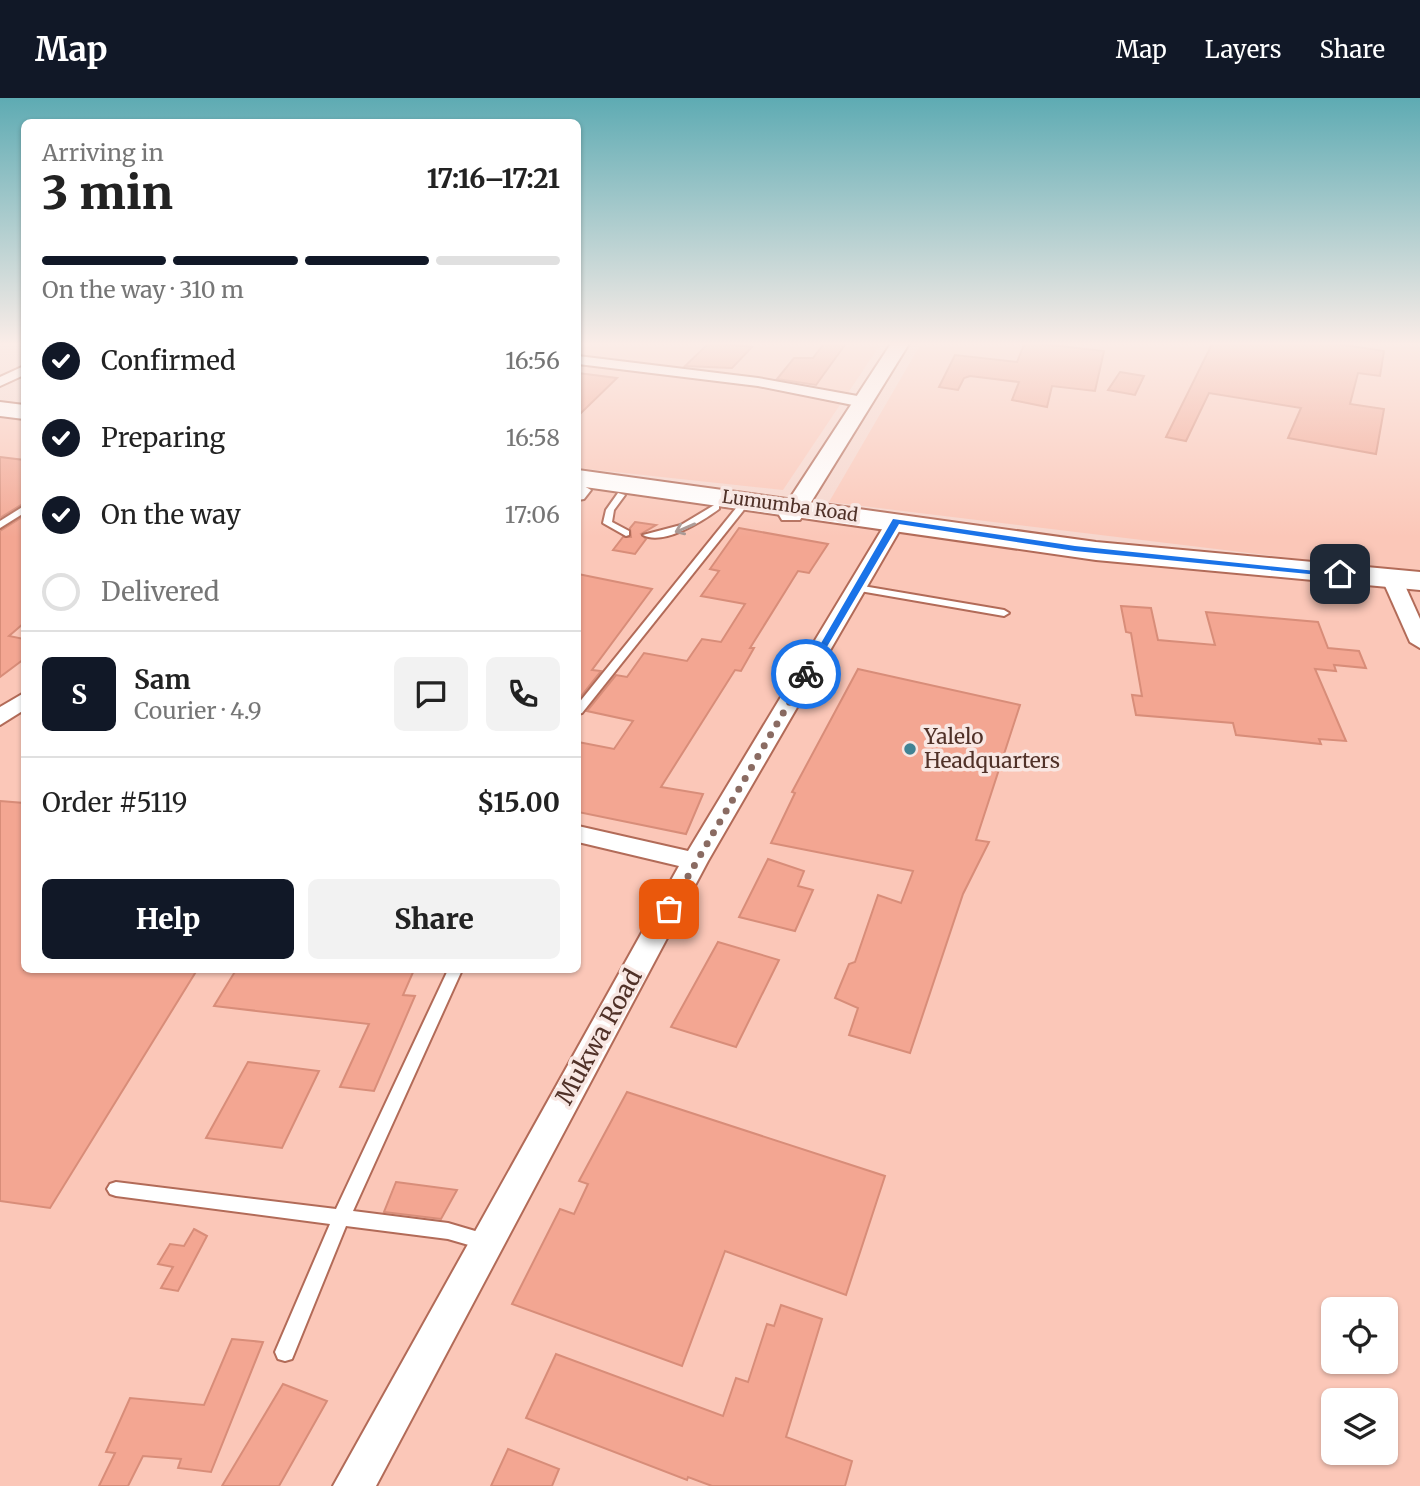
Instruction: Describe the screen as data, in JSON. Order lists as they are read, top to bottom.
{
  "streets": {
    "main road": ["Lumumba Road"],
    "street": ["Mukwa Road"]
  },
  "crossings": [
    ["Lumumba Road", "Mukwa Road"]
  ],
  "places": ["Yalelo Headquarters"],
  "page": {
    "header": "Map",
    "nav": ["Map", "Layers", "Share"],
    "heading": ["3 min", "Arriving in", "17:16–17:21"],
    "panel": [
      "Sam",
      "Courier · 4.9",
      "Order #5119",
      "$15.00"
    ],
    "bar": "On the way · 310 m",
    "list": [
      ["Confirmed", "16:56"],
      ["Preparing", "16:58"],
      ["On the way", "17:06"],
      "Delivered"
    ],
    "round": "S",
    "buttons": ["Help", "Share"]
  }
}
